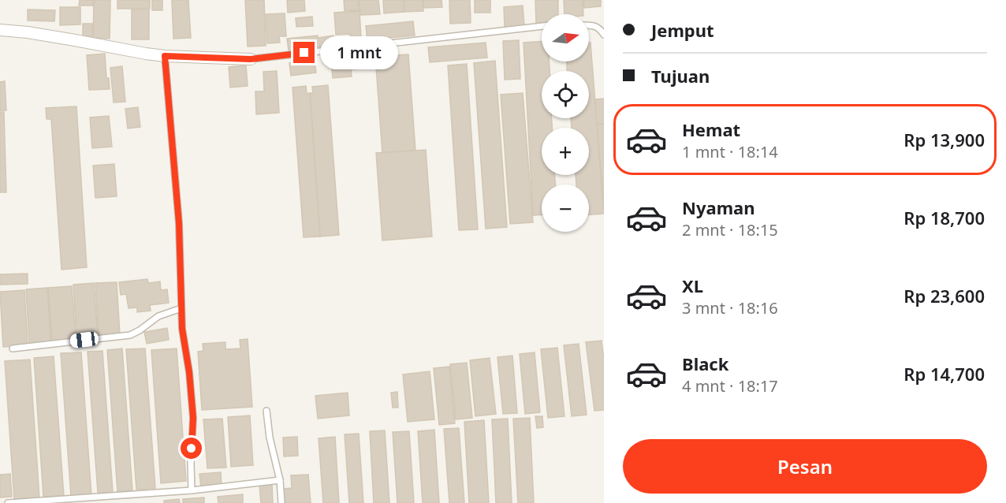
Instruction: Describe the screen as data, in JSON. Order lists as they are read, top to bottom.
{
  "north": "right",
  "page": {
    "banner": ["Jemput", "Tujuan"],
    "map_buttons": ["+", "−"],
    "bubble": "1 mnt",
    "list": [
      {
        "name": "Hemat",
        "note": "1 mnt · 18:14",
        "value": "Rp 13,900"
      },
      {
        "name": "Nyaman",
        "note": "2 mnt · 18:15",
        "value": "Rp 18,700"
      },
      {
        "name": "XL",
        "note": "3 mnt · 18:16",
        "value": "Rp 23,600"
      },
      {
        "name": "Black",
        "note": "4 mnt · 18:17",
        "value": "Rp 14,700"
      }
    ],
    "buttons": "Pesan"
  }
}
